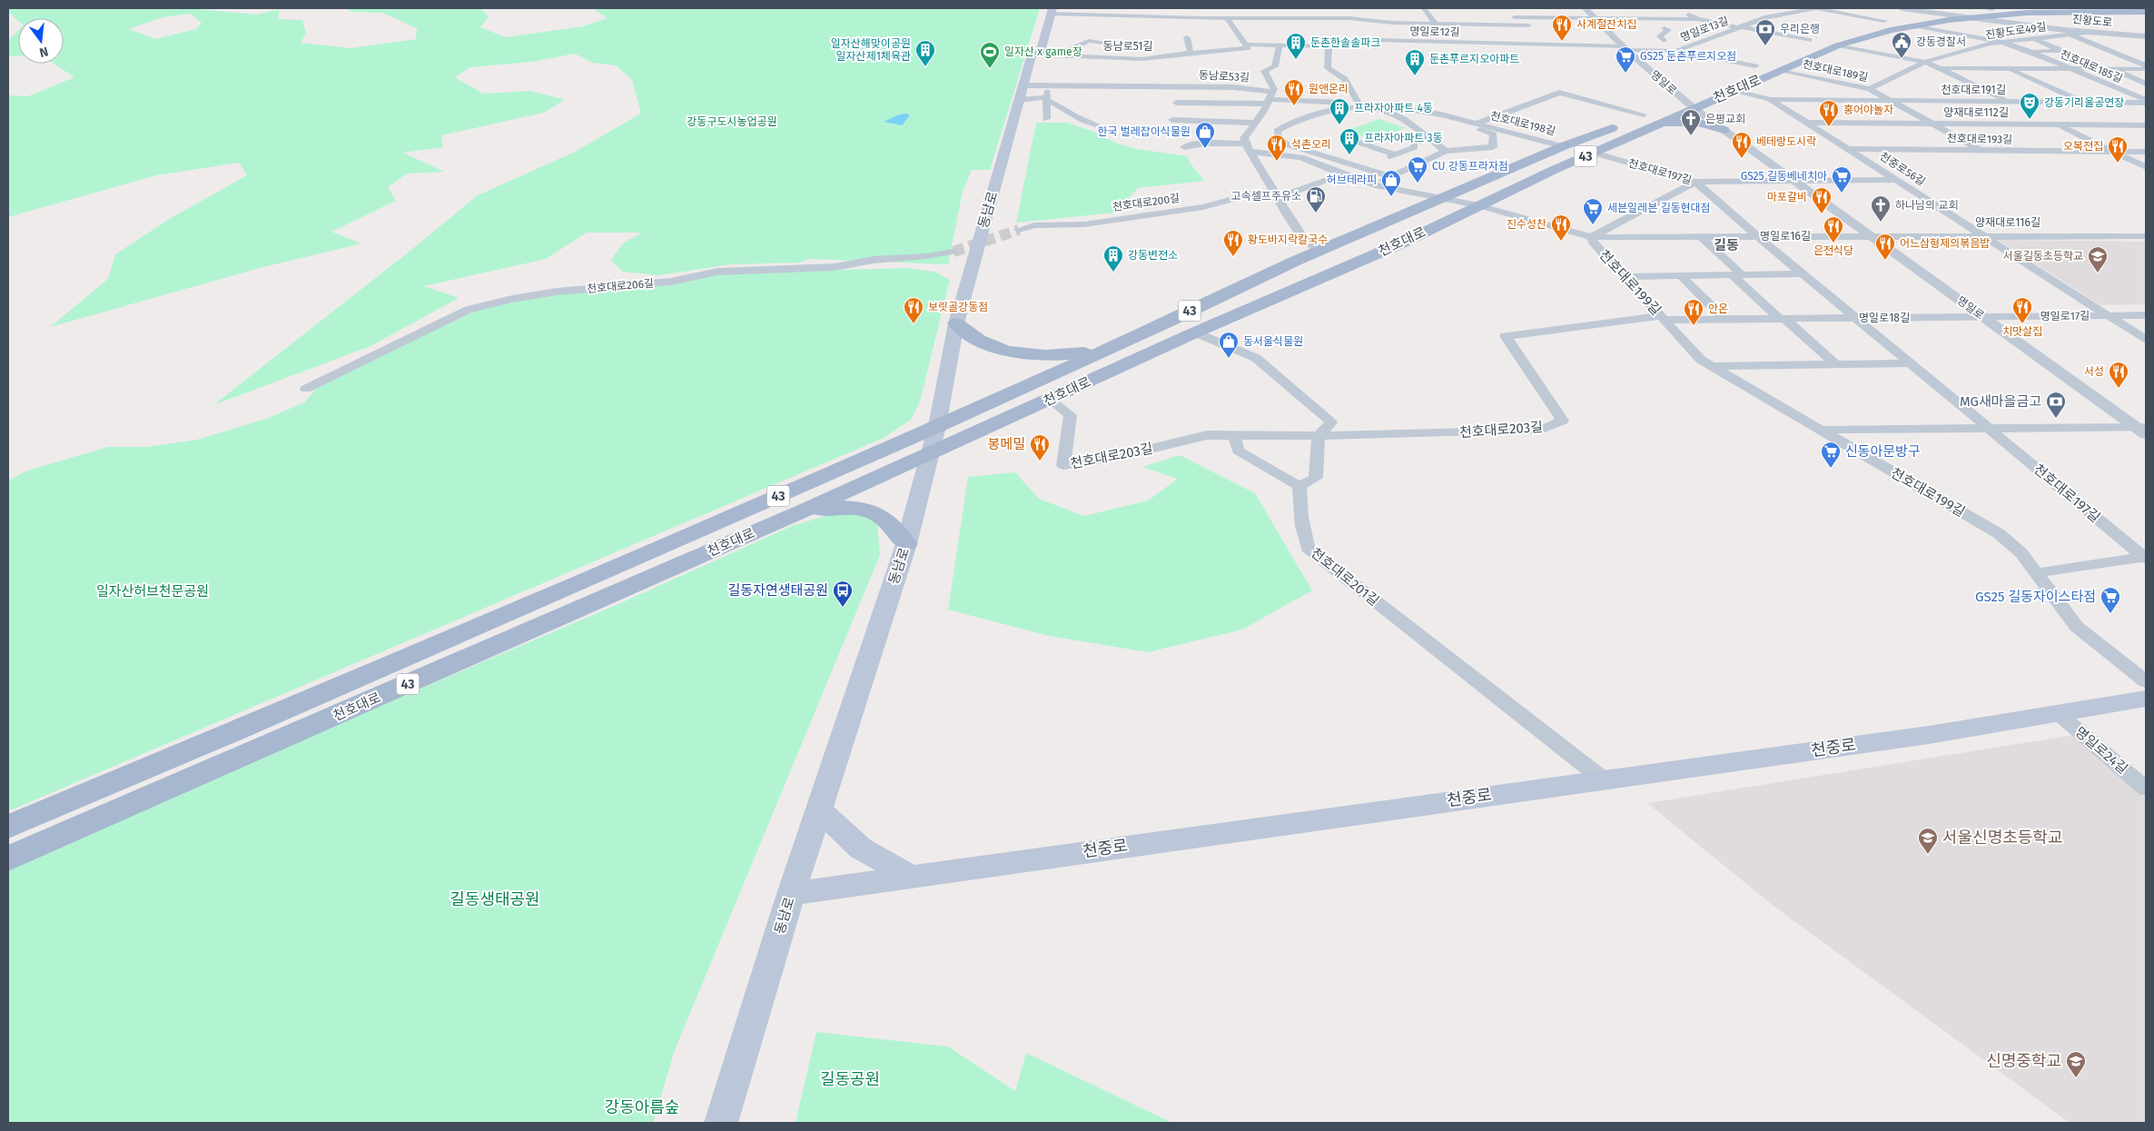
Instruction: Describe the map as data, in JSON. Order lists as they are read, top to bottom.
{
  "streets": {
    "main road": [
      "천호대로",
      "43",
      "동남로",
      "천중로"
    ],
    "street": [
      "진황도로",
      "명일로13길",
      "진황도로49길",
      "명일로12길",
      "동남로51길",
      "천호대로185길",
      "천호대로189길",
      "동남로53길",
      "명일로",
      "천호대로191길",
      "양재대로112길",
      "천호대로198길",
      "천호대로193길",
      "천중로56길",
      "천호대로197길",
      "천호대로200길",
      "양재대로116길",
      "명일로16길",
      "천호대로199길",
      "천호대로206길",
      "명일로17길",
      "명일로18길",
      "천호대로203길",
      "천호대로201길",
      "명일로24길"
    ]
  },
  "crossings": [
    ["진황도로", "진황도로49길"],
    ["진황도로", "천호대로"],
    ["명일로13길", "명일로12길"],
    ["명일로13길", "명일로"],
    ["진황도로49길", "천호대로185길"],
    ["진황도로49길", "천호대로189길"],
    ["명일로12길", "동남로51길"],
    ["명일로12길", "명일로"],
    ["동남로51길", "동남로"],
    ["천호대로185길", "천호대로"],
    ["천호대로185길", "천호대로191길"],
    ["천호대로189길", "천호대로"],
    ["천호대로189길", "천호대로191길"],
    ["천호대로189길", "양재대로112길"],
    ["천호대로189길", "천호대로193길"],
    ["동남로53길", "천호대로198길"],
    ["동남로53길", "동남로"],
    ["명일로", "천호대로"],
    ["명일로", "양재대로116길"],
    ["명일로", "명일로16길"],
    ["명일로", "명일로17길"],
    ["명일로", "명일로18길"],
    ["천호대로", "천호대로198길"],
    ["천호대로", "천중로56길"],
    ["천호대로", "천호대로197길"],
    ["천호대로", "동남로"],
    ["천호대로", "천호대로199길"],
    ["천호대로", "천호대로203길"],
    ["천호대로191길", "천중로56길"],
    ["양재대로112길", "천중로56길"],
    ["천호대로193길", "천중로56길"],
    ["천중로56길", "양재대로116길"],
    ["천중로56길", "명일로17길"],
    ["천호대로197길", "명일로16길"],
    ["천호대로197길", "천호대로199길"],
    ["천호대로197길", "명일로18길"],
    ["동남로", "천중로"],
    ["양재대로116길", "명일로16길"],
    ["명일로16길", "천호대로199길"],
    ["천호대로199길", "명일로18길"],
    ["천호대로199길", "천호대로203길"],
    ["명일로17길", "명일로18길"],
    ["명일로18길", "천호대로203길"],
    ["천호대로201길", "천중로"],
    ["천중로", "명일로24길"]
  ],
  "districts": ["길동"],
  "parks": [
    "강동구도시농업공원",
    "일자산허브천문공원",
    "길동생태공원",
    "길동공원",
    "강동아름숲"
  ],
  "places": {
    "restaurant": [
      "사계절잔치집",
      "원앤온리",
      "홍어야놀자",
      "베테랑도시락",
      "석촌오리",
      "오복전집",
      "마포갈비",
      "진수성찬",
      "은전식당",
      "황도바지락칼국수",
      "어느삼형제의볶음밥",
      "보릿골강동점",
      "치맛살집",
      "안온",
      "서성",
      "봉메밀"
    ],
    "bank": ["우리은행", "MG새마을금고"],
    "public building": ["강동경찰서"],
    "building": [
      "둔촌한솔솔파크",
      "일자산해맞이공원 일자산제1체육관",
      "둔촌푸르지오아파트",
      "프라자아파트 4동",
      "프라자아파트 3동",
      "강동변전소"
    ],
    "sports": ["일자산 x game장"],
    "supermarket": [
      "GS25 둔촌푸르지오점",
      "CU 강동프라자점",
      "GS25 길동베네치아",
      "세븐일레븐 길동현대점",
      "신동아문방구",
      "GS25 길동자이스타점"
    ],
    "theatre": ["강동기리울공연장"],
    "church": ["은평교회", "하나님의 교회"],
    "shop": ["한국 벌레잡이식물원", "허브테라피", "동서울식물원"],
    "fuel station": ["고속셀프주유소"],
    "school or university": ["서울길동초등학교", "서울신명초등학교", "신명중학교"],
    "bus stop": ["길동자연생태공원"]
  },
  "north": "bottom"
}
